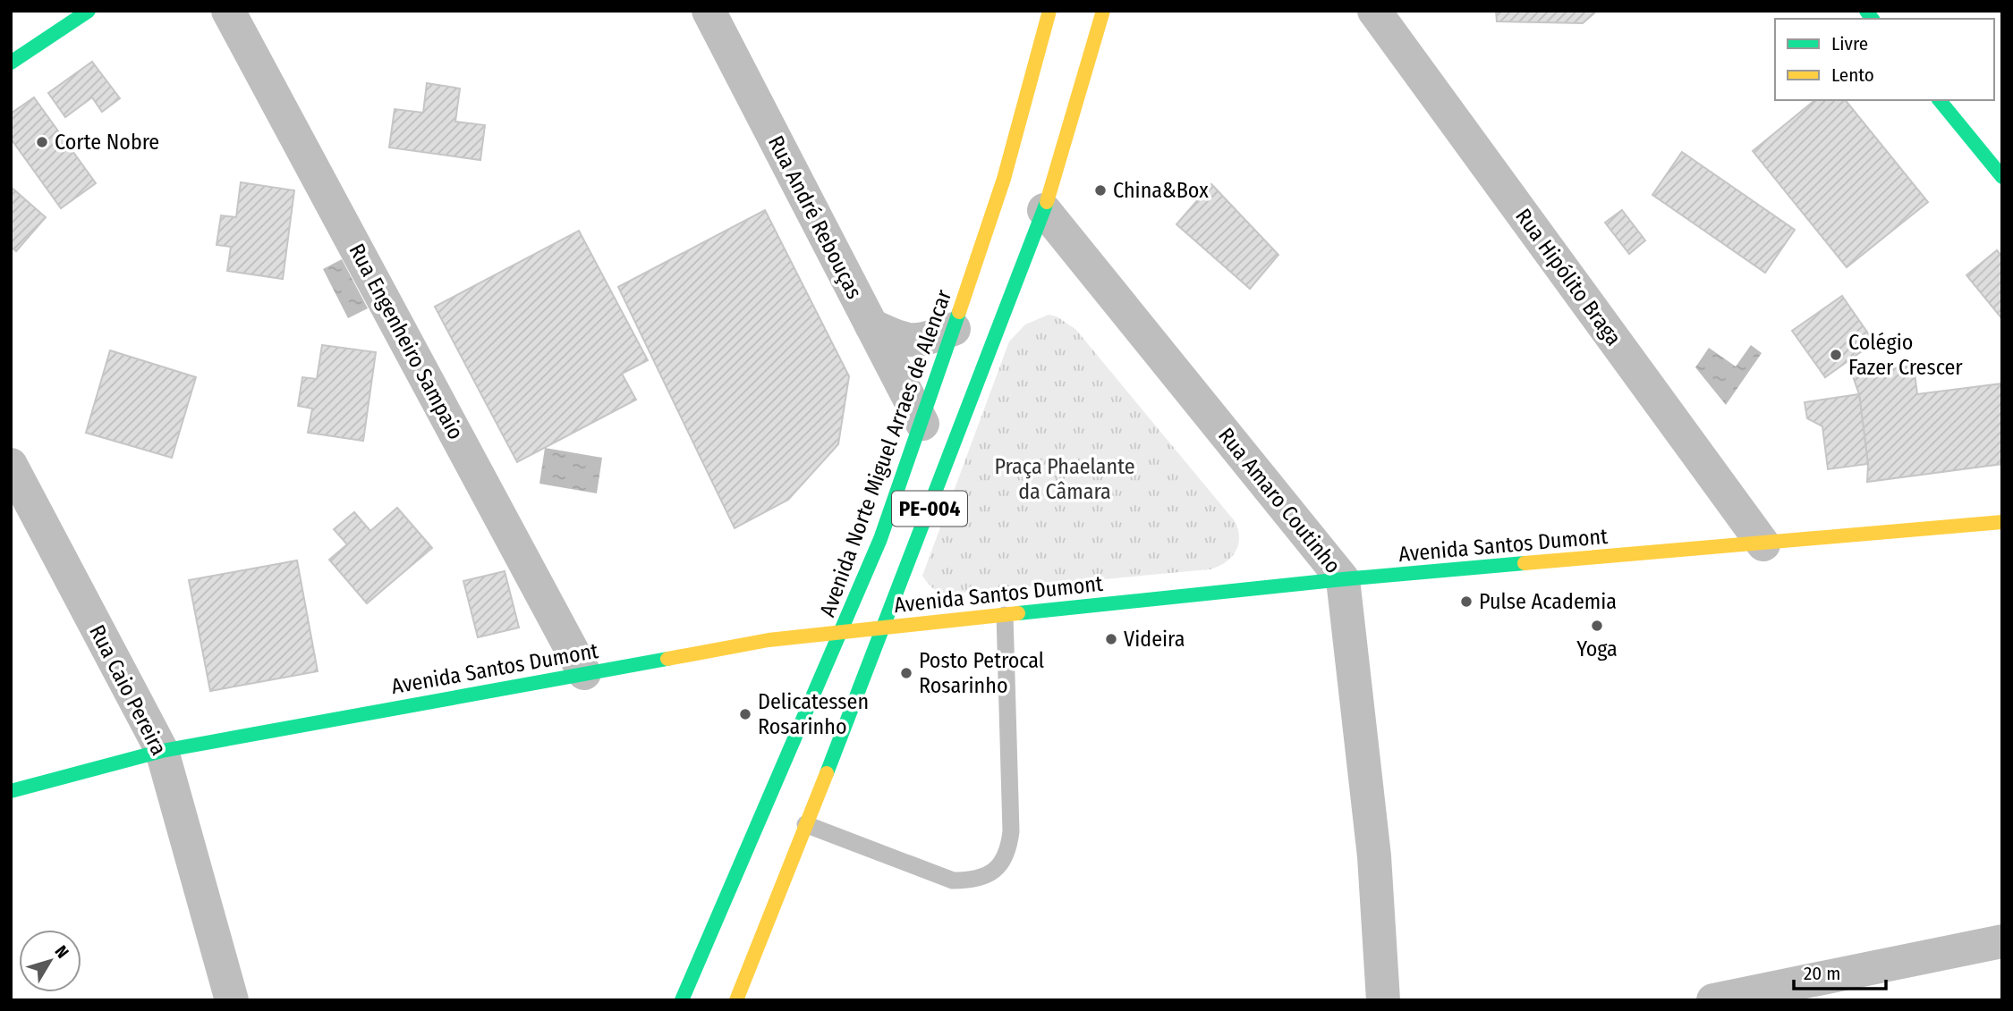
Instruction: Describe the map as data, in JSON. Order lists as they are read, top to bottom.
{
  "streets": {
    "street": [
      "Rua André Rebouças",
      "Rua Hipólito Braga",
      "Rua Engenheiro Sampaio",
      "Avenida Norte Miguel Arraes de Alencar",
      "Rua Amaro Coutinho",
      "PE-004",
      "Avenida Santos Dumont",
      "Rua Caio Pereira"
    ]
  },
  "crossings": [
    ["Rua André Rebouças", "Avenida Norte Miguel Arraes de Alencar"],
    ["Rua Hipólito Braga", "Avenida Santos Dumont"],
    ["Rua Engenheiro Sampaio", "Avenida Santos Dumont"],
    ["Avenida Norte Miguel Arraes de Alencar", "Avenida Santos Dumont"],
    ["Rua Amaro Coutinho", "PE-004"],
    ["Rua Amaro Coutinho", "Avenida Santos Dumont"],
    ["PE-004", "Avenida Santos Dumont"],
    ["Avenida Santos Dumont", "Rua Caio Pereira"]
  ],
  "parks": ["Praça Phaelante da Câmara"],
  "places": [
    "Corte Nobre",
    "China&Box",
    "Colégio Fazer Crescer",
    "Pulse Academia",
    "Yoga",
    "Videira",
    "Posto Petrocal Rosarinho",
    "Delicatessen Rosarinho"
  ],
  "legend": ["Livre", "Lento"],
  "scale_bar": "20 m",
  "north": "top right"
}
